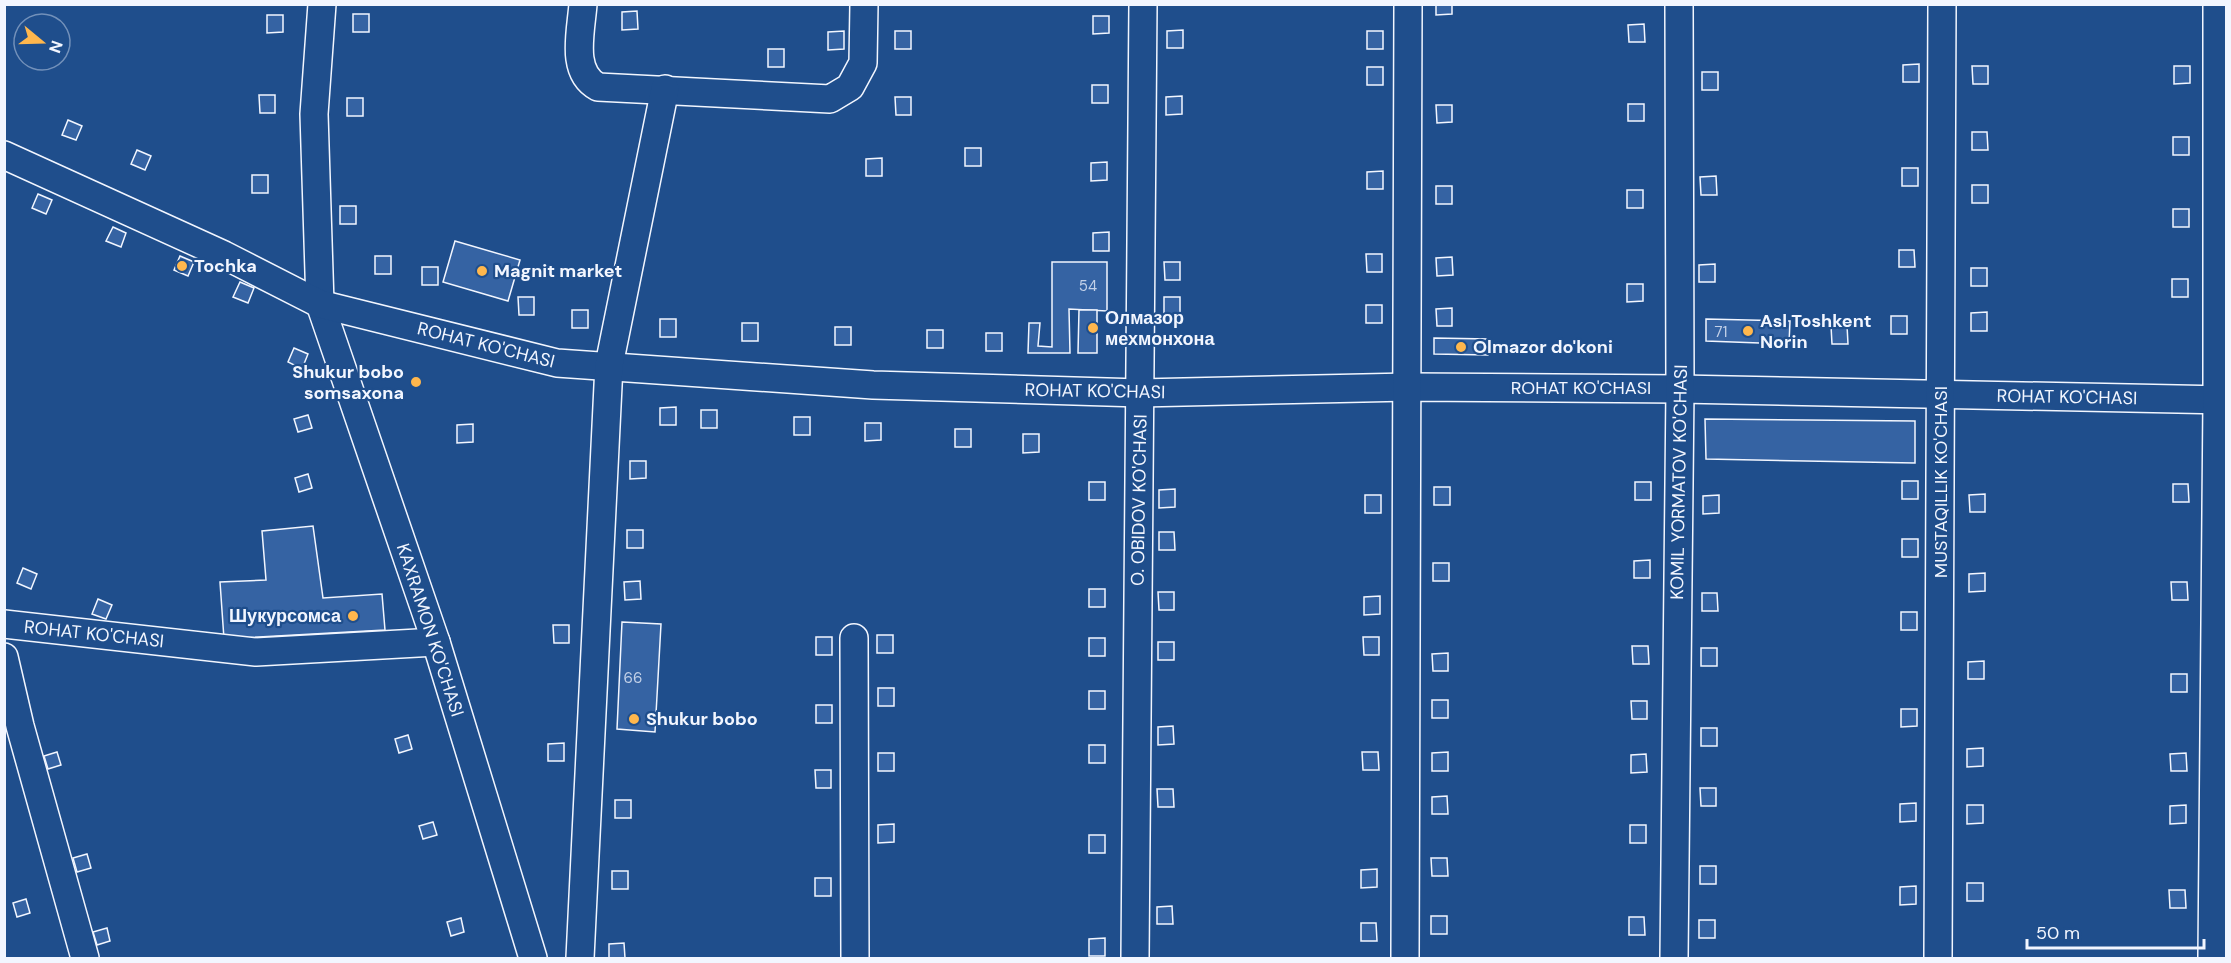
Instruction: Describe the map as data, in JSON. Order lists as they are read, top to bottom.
{
  "streets": {
    "street": [
      "ROHAT KO'CHASI",
      "KOMIL YORMATOV KO'CHASI",
      "MUSTAQILLIK KO'CHASI",
      "O. OBIDOV KO'CHASI",
      "KAXRAMON KO'CHASI"
    ]
  },
  "crossings": [
    ["ROHAT KO'CHASI", "KOMIL YORMATOV KO'CHASI"],
    ["ROHAT KO'CHASI", "MUSTAQILLIK KO'CHASI"],
    ["ROHAT KO'CHASI", "O. OBIDOV KO'CHASI"],
    ["ROHAT KO'CHASI", "KAXRAMON KO'CHASI"]
  ],
  "places": [
    "Tochka",
    "Magnit market",
    "Олмазор мехмонхона",
    "Asl Toshkent Norin",
    "Olmazor do'koni",
    "Shukur bobo somsaxona",
    "Шукурсомса",
    "Shukur bobo"
  ],
  "house_numbers": ["54", "71", "66"],
  "scale_bar": "50 m",
  "north": "right"
}
